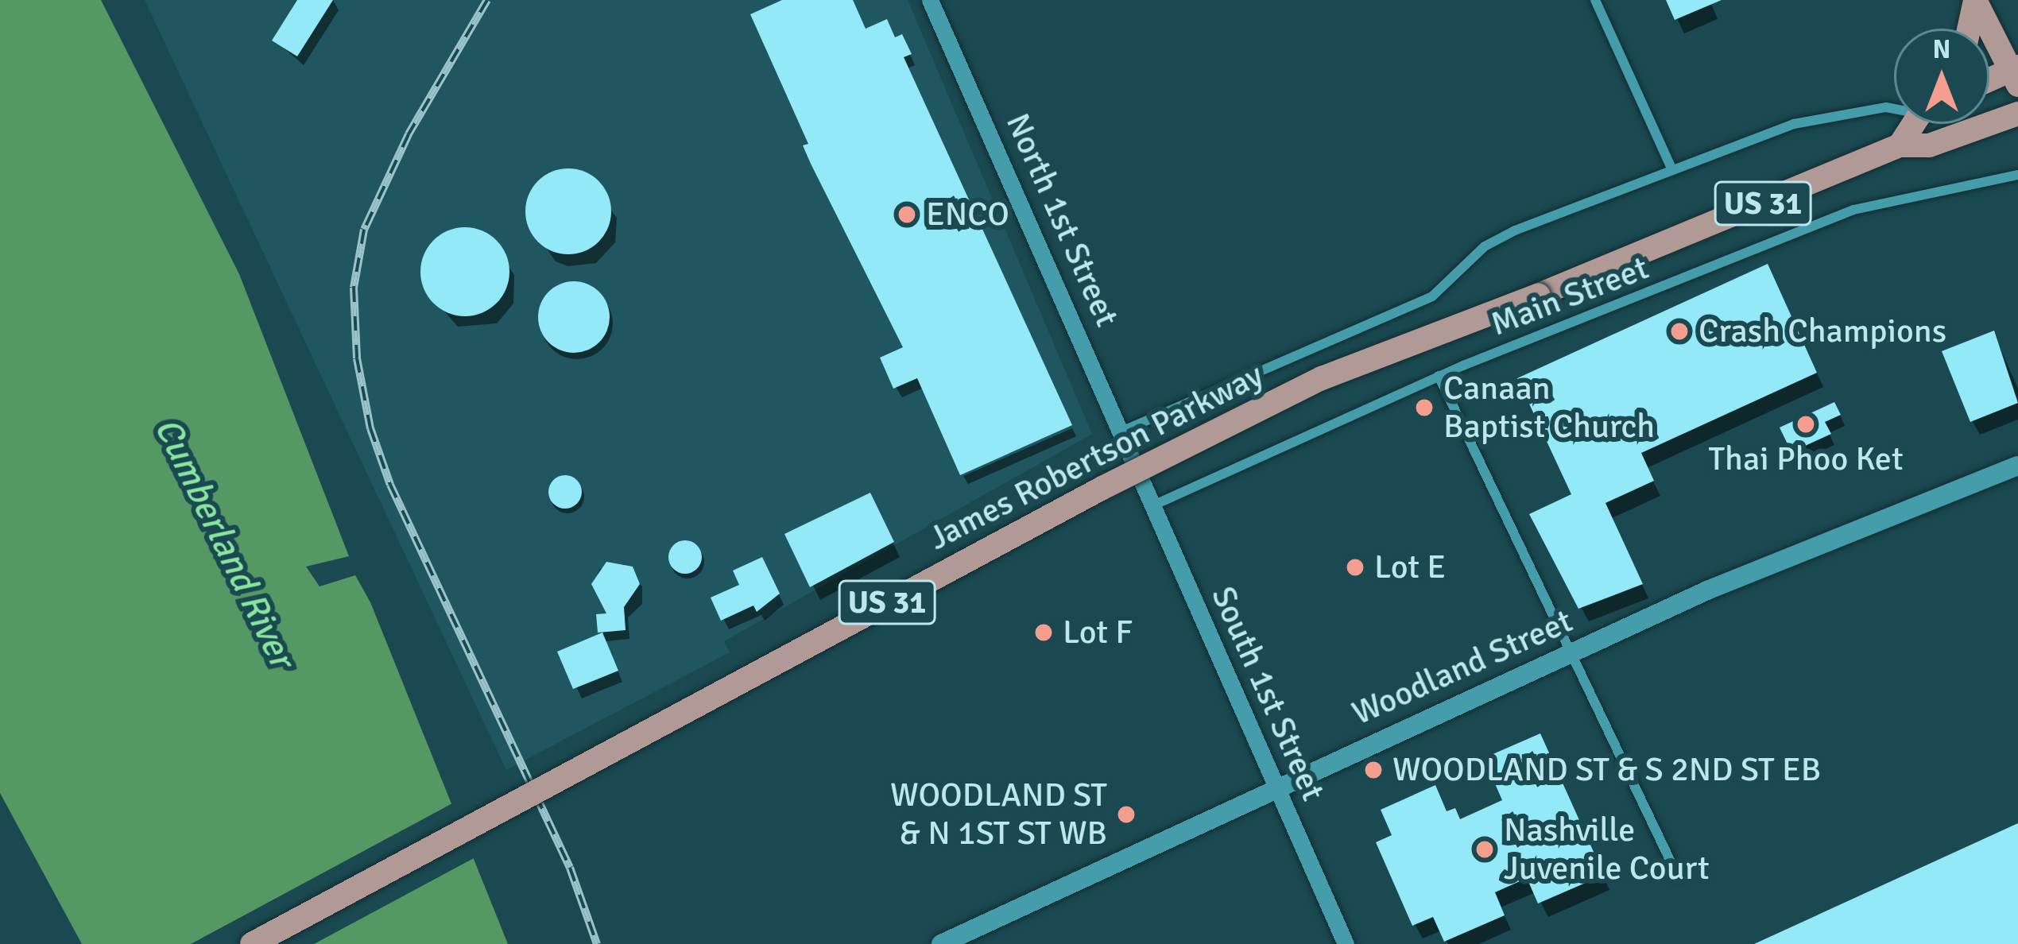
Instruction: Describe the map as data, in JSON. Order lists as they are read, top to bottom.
{
  "streets": {
    "main road": ["US 31", "James Robertson Parkway", "Woodland Street"],
    "street": ["North 1st Street", "Main Street", "South 1st Street"]
  },
  "crossings": [
    ["North 1st Street", "Main Street"],
    ["North 1st Street", "South 1st Street"],
    ["Main Street", "South 1st Street"],
    ["Woodland Street", "South 1st Street"]
  ],
  "water": ["Cumberland River"],
  "places": [
    "ENCO",
    "Crash Champions",
    "Canaan Baptist Church",
    "Thai Phoo Ket",
    "Lot E",
    "Lot F",
    "WOODLAND ST & S 2ND ST EB",
    "WOODLAND ST & N 1ST ST WB",
    "Nashville Juvenile Court"
  ],
  "north": "top"
}
